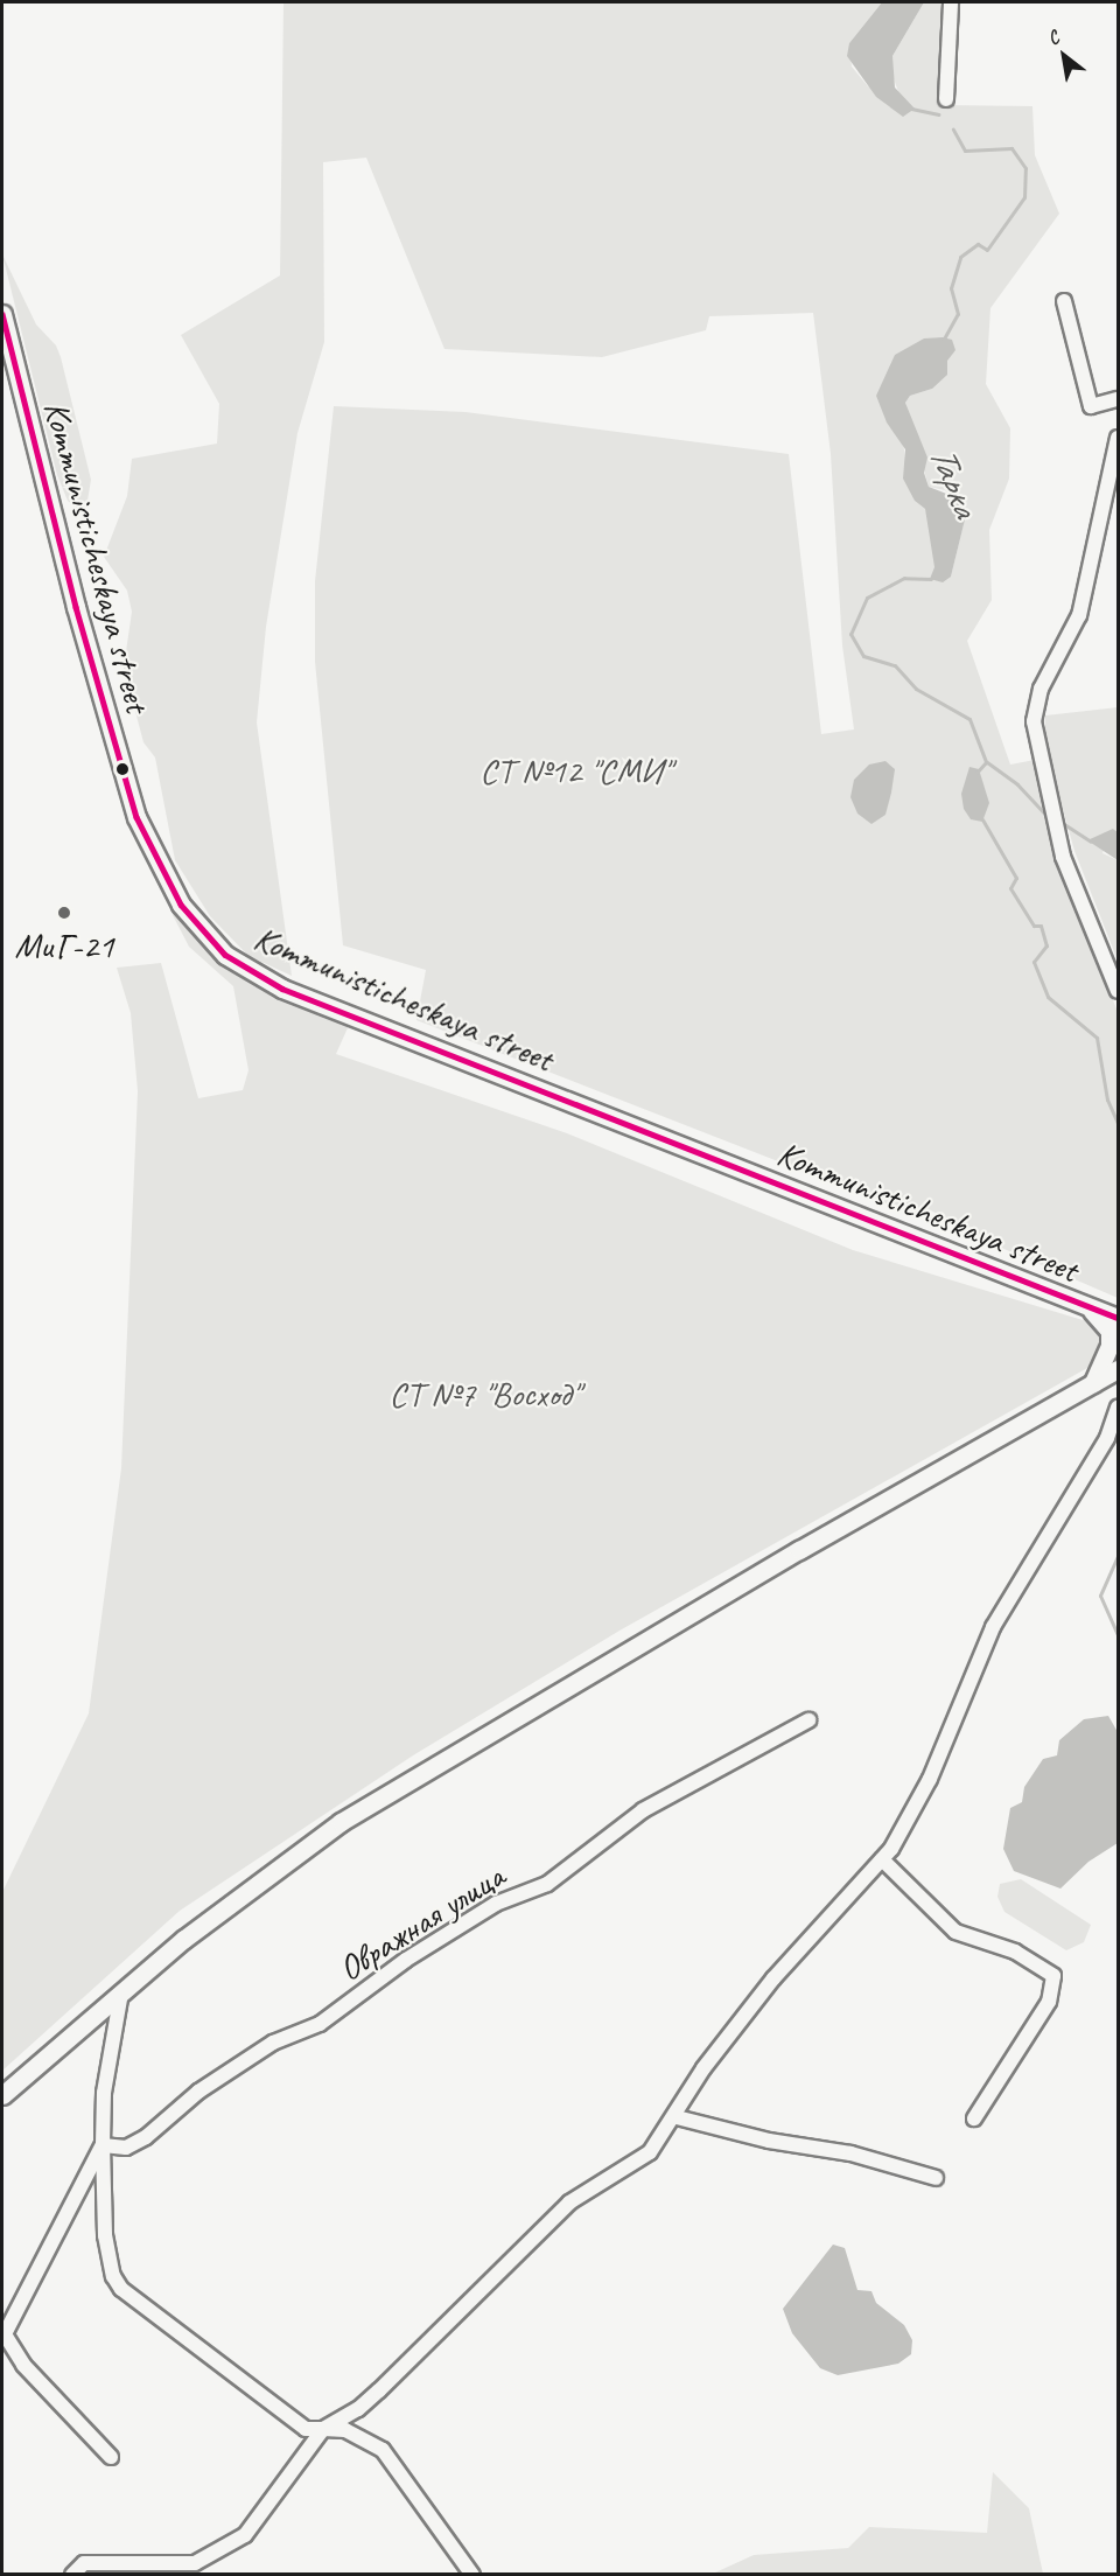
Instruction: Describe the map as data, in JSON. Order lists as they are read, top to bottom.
{
  "streets": {
    "main road": ["Kommunisticheskaya street"],
    "street": ["Овражная улица"]
  },
  "water": ["Тарка"],
  "parks": ["СТ №12 \"СМИ\"", "СТ №7 \"Восход\""],
  "places": ["МиГ-21"],
  "north": "top left"
}
